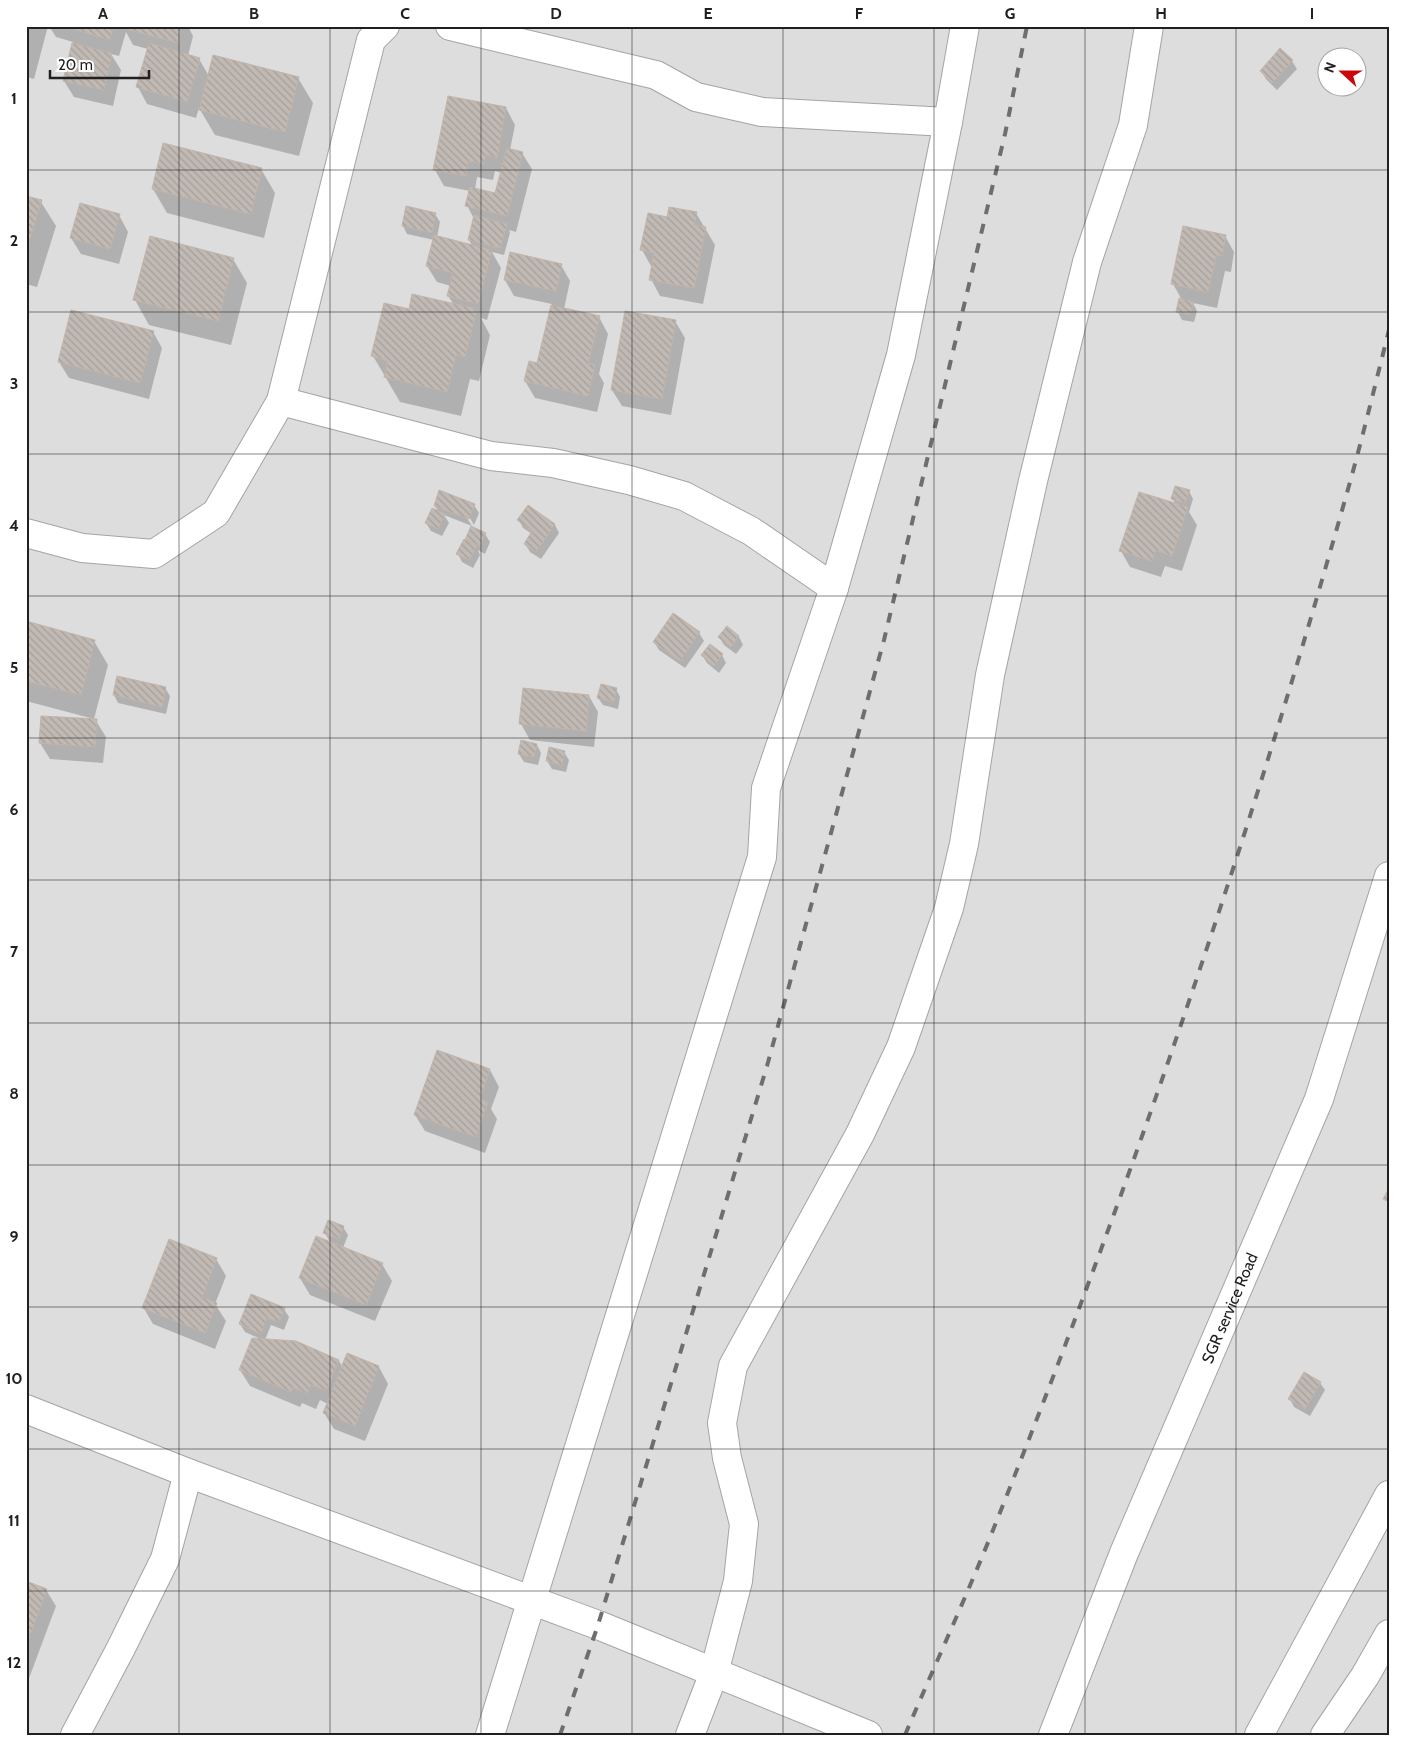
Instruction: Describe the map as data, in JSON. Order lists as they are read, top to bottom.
{
  "streets": {
    "street": ["SGR service Road"]
  },
  "scale_bar": "20 m",
  "north": "left",
  "grid": {
    "columns": [
      "A",
      "B",
      "C",
      "D",
      "E",
      "F",
      "G",
      "H",
      "I"
    ],
    "rows": [
      "1",
      "2",
      "3",
      "4",
      "5",
      "6",
      "7",
      "8",
      "9",
      "10",
      "11",
      "12"
    ]
  }
}
